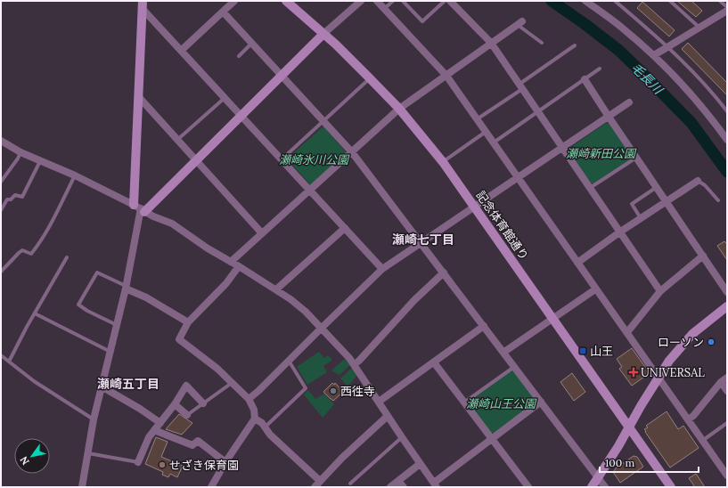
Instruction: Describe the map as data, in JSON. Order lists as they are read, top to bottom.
{
  "streets": {
    "street": ["記念体育館通り"]
  },
  "districts": ["瀬崎七丁目", "瀬崎五丁目"],
  "water": ["毛長川"],
  "parks": ["瀬崎新田公園", "瀬崎氷川公園", "瀬崎山王公園"],
  "places": {
    "other": ["ローソン", "西徃寺", "せざき保育園"],
    "transit": ["山王"],
    "health": ["UNIVERSAL"]
  },
  "scale_bar": "100 m",
  "north": "bottom left"
}
